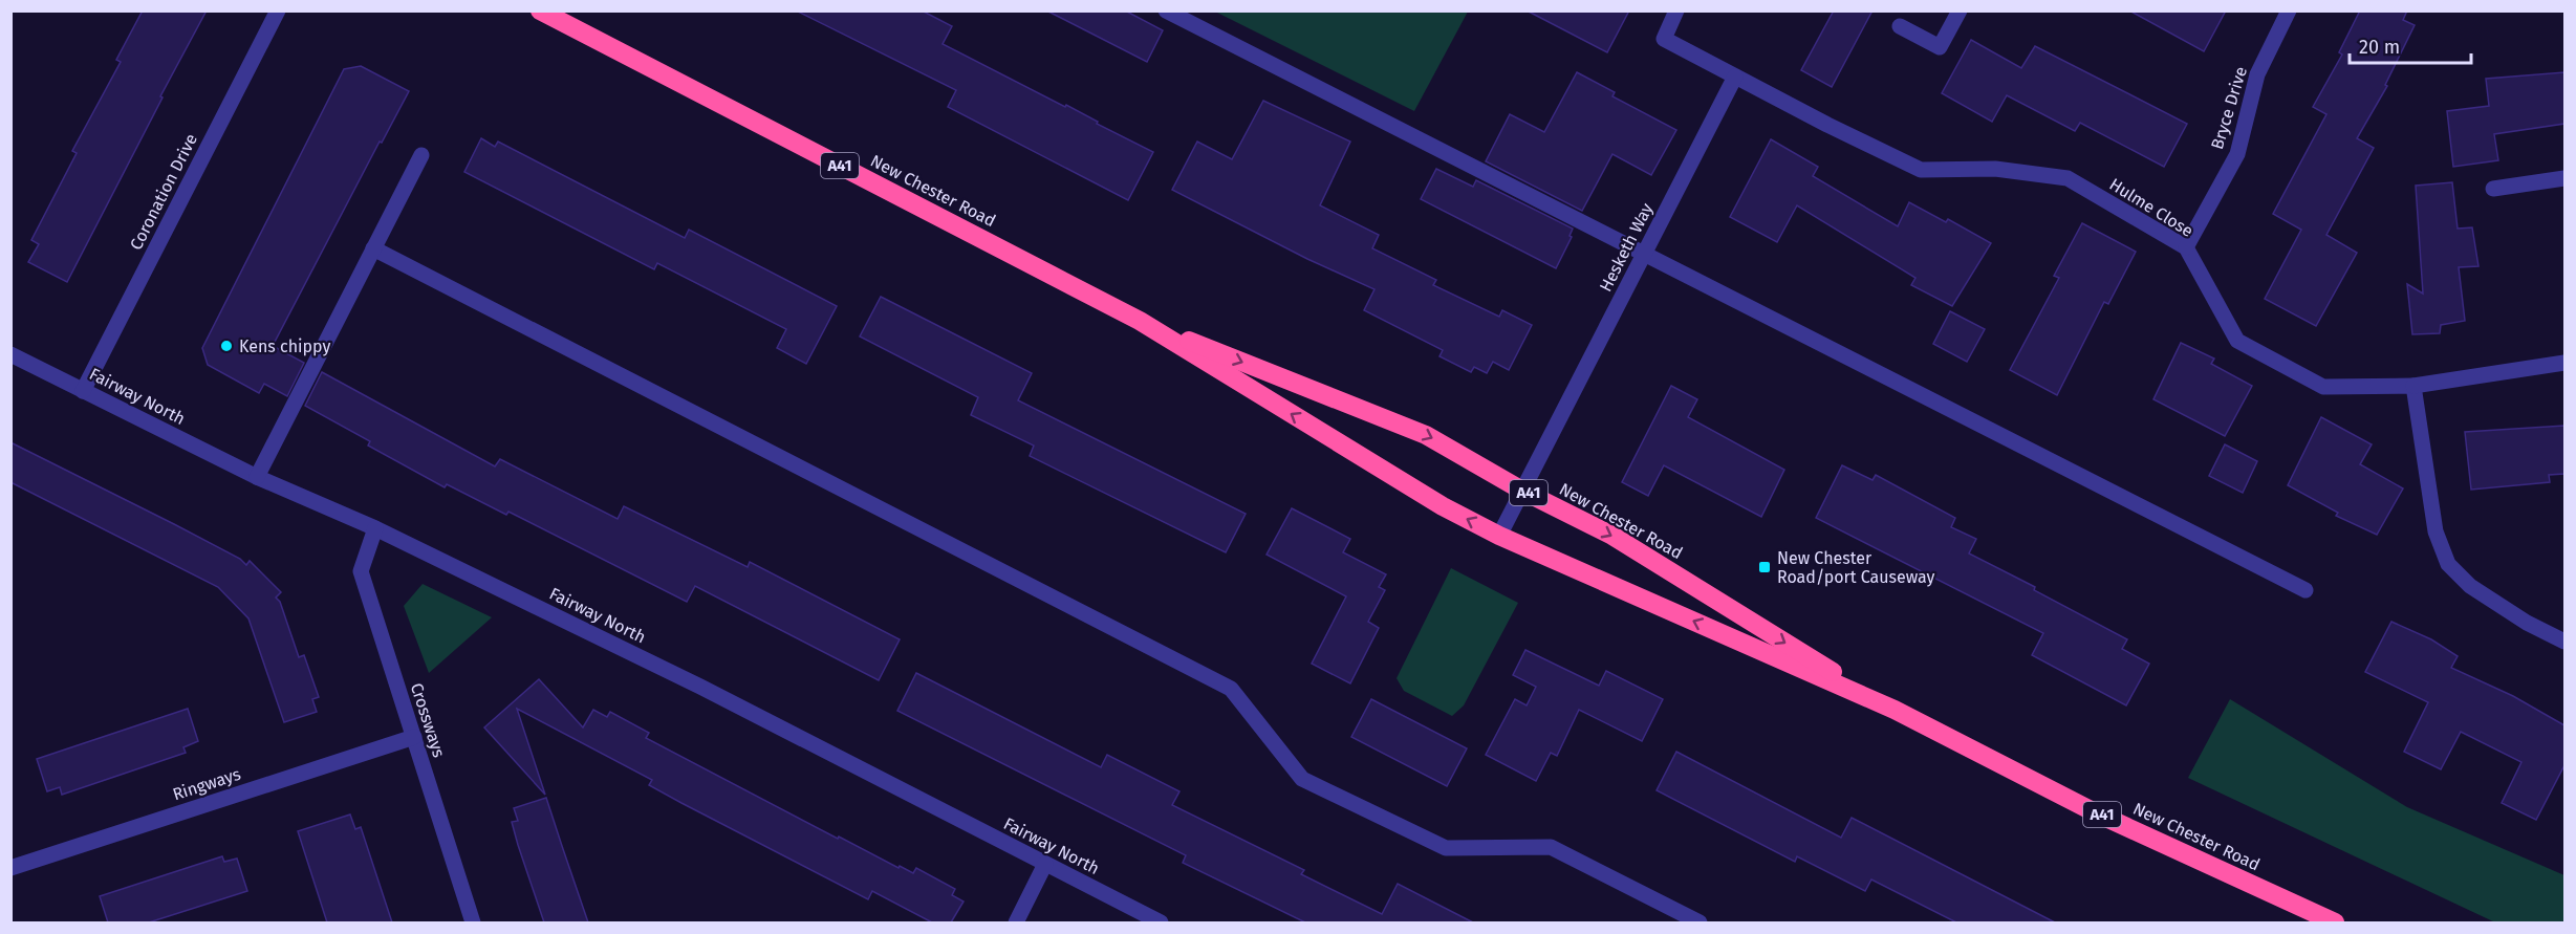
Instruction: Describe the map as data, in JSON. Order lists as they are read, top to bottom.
{
  "streets": {
    "highway": ["A41", "New Chester Road"],
    "street": [
      "Bryce Drive",
      "Coronation Drive",
      "Hulme Close",
      "Hesketh Way",
      "Fairway North",
      "Crossways",
      "Ringways"
    ]
  },
  "crossings": [
    ["Bryce Drive", "Hulme Close"],
    ["New Chester Road", "Hesketh Way"],
    ["Coronation Drive", "Fairway North"],
    ["Hulme Close", "Hesketh Way"],
    ["Fairway North", "Crossways"],
    ["Crossways", "Ringways"]
  ],
  "places": {
    "other": ["Kens chippy"],
    "transit": ["New Chester Road/port Causeway"]
  },
  "scale_bar": "20 m"
}
